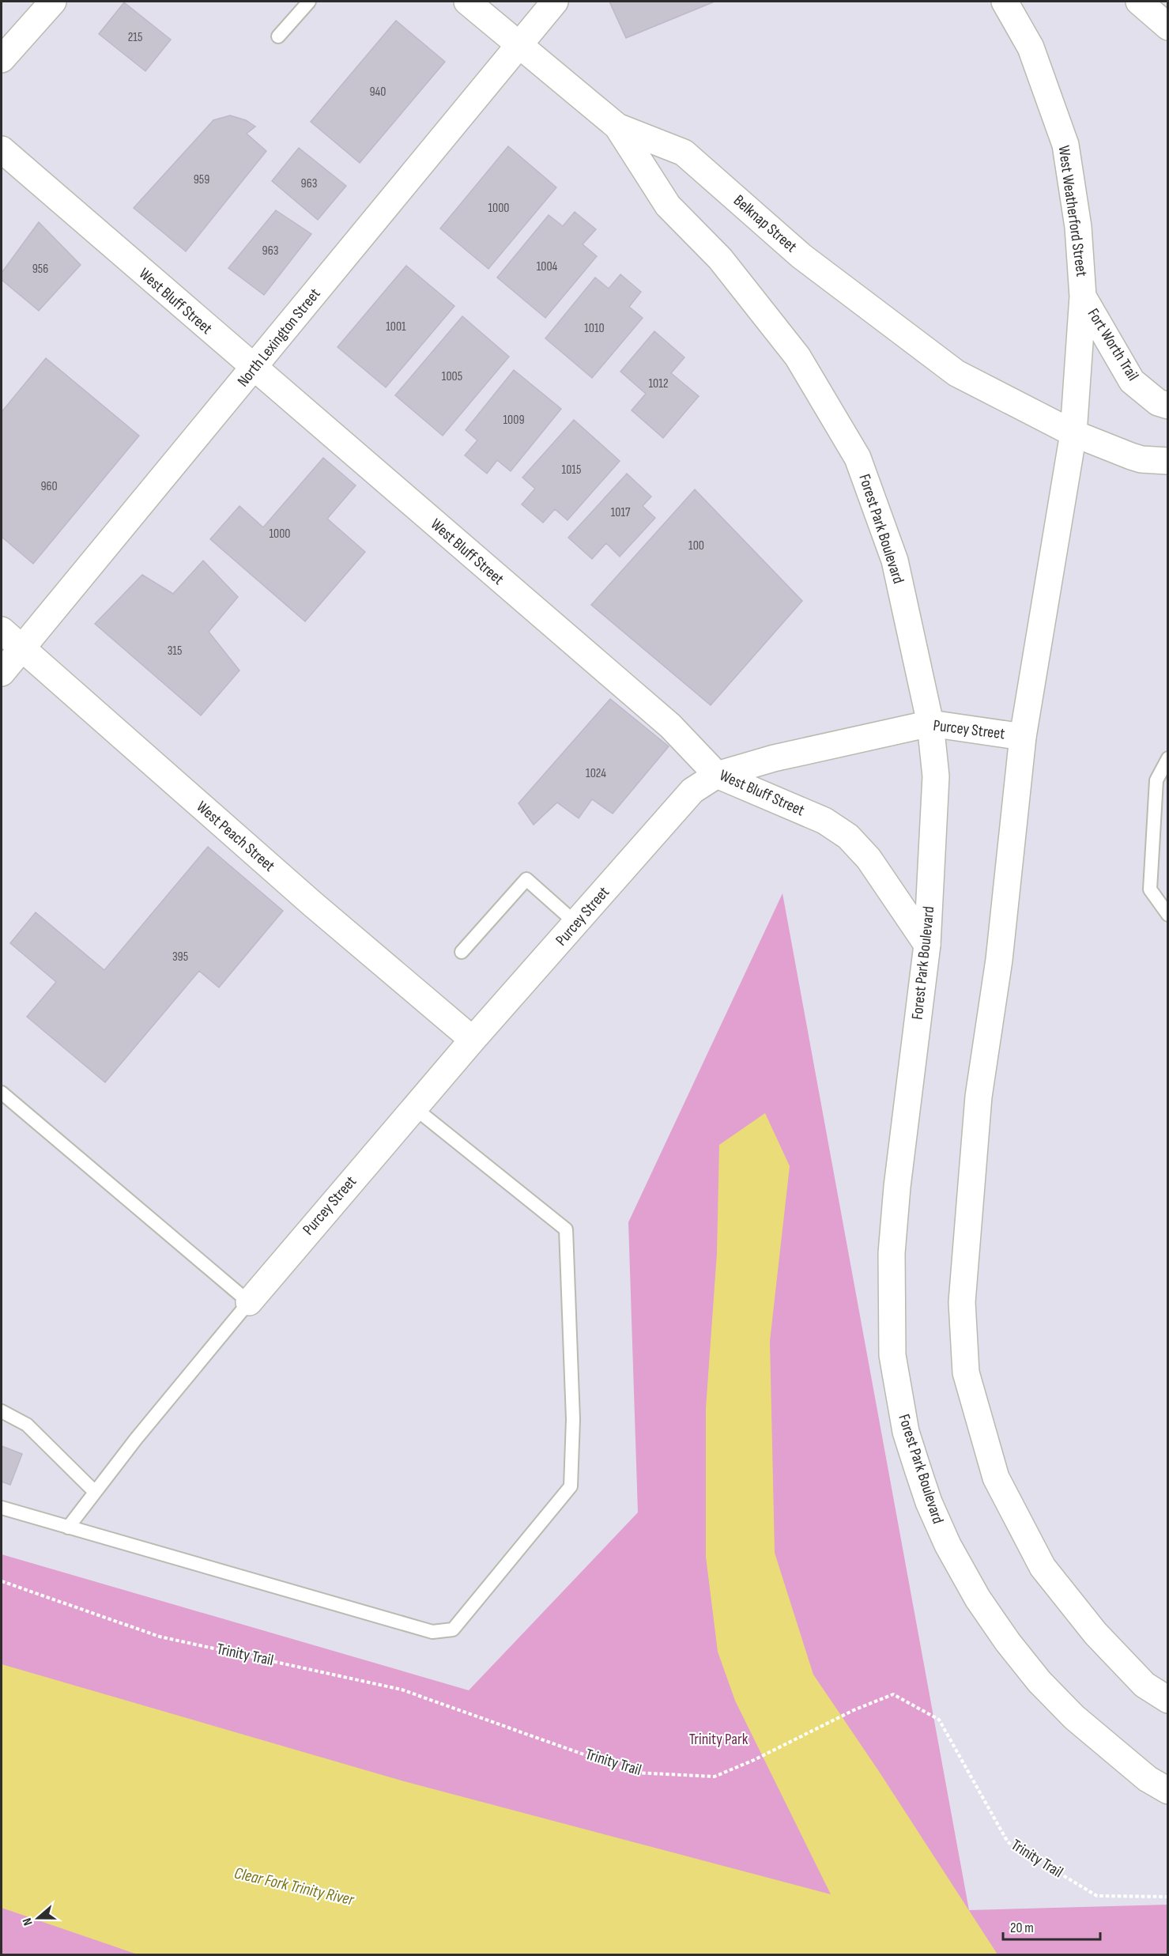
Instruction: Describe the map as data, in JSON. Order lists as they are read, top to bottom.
{
  "streets": {
    "main road": [
      "West Weatherford Street",
      "Belknap Street",
      "West Bluff Street",
      "North Lexington Street",
      "Fort Worth Trail",
      "Forest Park Boulevard",
      "Purcey Street",
      "West Peach Street"
    ],
    "path": ["Trinity Trail"]
  },
  "crossings": [
    ["West Weatherford Street", "Belknap Street"],
    ["West Weatherford Street", "Fort Worth Trail"],
    ["Belknap Street", "North Lexington Street"],
    ["Belknap Street", "Forest Park Boulevard"],
    ["West Bluff Street", "North Lexington Street"],
    ["West Bluff Street", "Forest Park Boulevard"],
    ["West Bluff Street", "Purcey Street"],
    ["North Lexington Street", "West Peach Street"],
    ["Forest Park Boulevard", "Purcey Street"],
    ["Purcey Street", "West Peach Street"]
  ],
  "water": ["Clear Fork Trinity River"],
  "parks": ["Trinity Park"],
  "house_numbers": [
    "215",
    "940",
    "959",
    "963",
    "1000",
    "963",
    "1004",
    "956",
    "1001",
    "1010",
    "1005",
    "1012",
    "1009",
    "1015",
    "960",
    "1017",
    "1000",
    "100",
    "315",
    "1024",
    "395"
  ],
  "scale_bar": "20 m",
  "north": "left"
}
